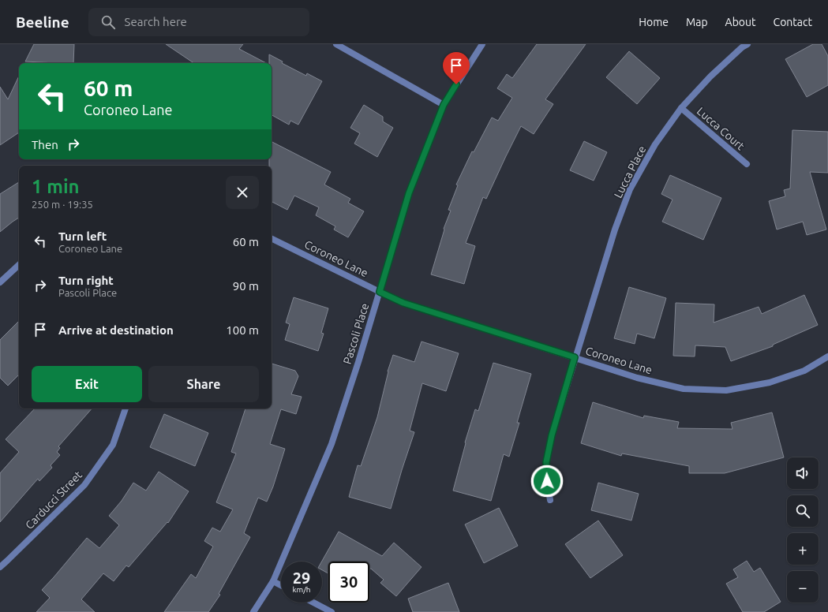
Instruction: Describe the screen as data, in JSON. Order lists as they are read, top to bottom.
{
  "streets": {
    "street": [
      "Lucca Court",
      "Lucca Place",
      "Coroneo Lane",
      "Pascoli Place",
      "Carducci Street"
    ]
  },
  "crossings": [
    ["Lucca Court", "Lucca Place"],
    ["Lucca Place", "Coroneo Lane"],
    ["Coroneo Lane", "Pascoli Place"]
  ],
  "page": {
    "header": "Beeline",
    "search": "Search here",
    "nav": [
      "Home",
      "Map",
      "About",
      "Contact"
    ],
    "turn": ["60 m", "Coroneo Lane"],
    "then": "Then",
    "heading": ["1 min", "250 m · 19:35"],
    "list": [
      {
        "name": "Turn left",
        "note": "Coroneo Lane",
        "value": "60 m"
      },
      {
        "name": "Turn right",
        "note": "Pascoli Place",
        "value": "90 m"
      },
      {
        "name": "Arrive at destination",
        "value": "100 m"
      }
    ],
    "buttons": ["Exit", "Share"],
    "map_buttons": ["+", "−"],
    "speed": "29 km/h",
    "limit": "30"
  }
}
